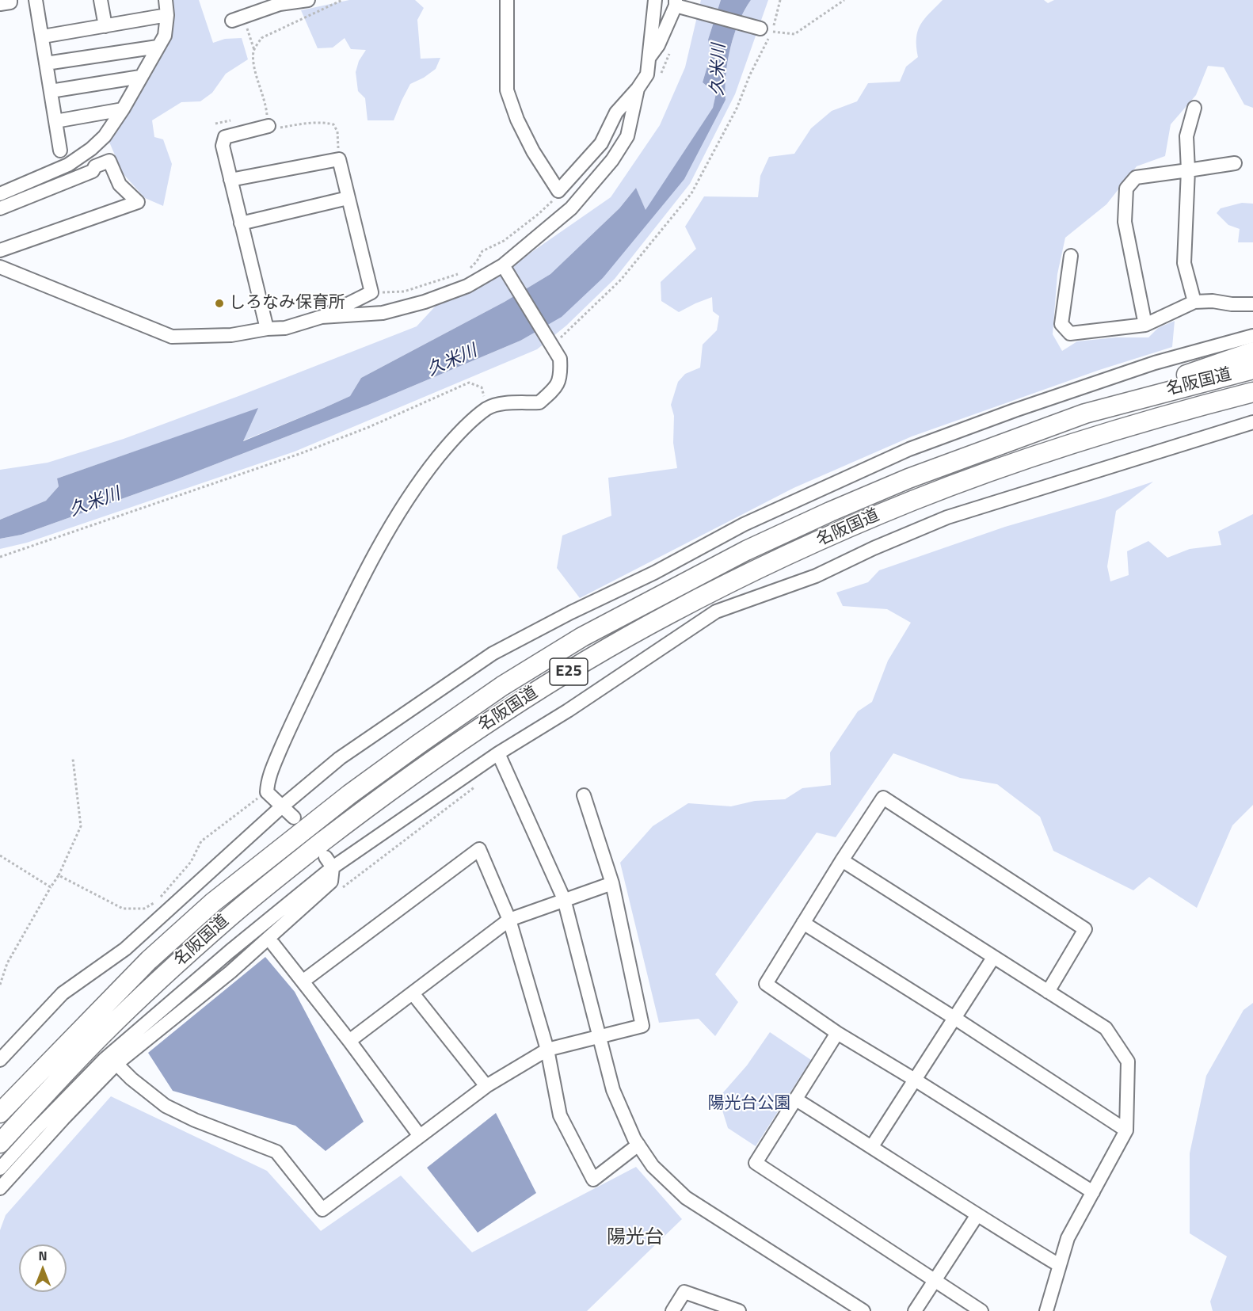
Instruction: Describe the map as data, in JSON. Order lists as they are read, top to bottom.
{
  "streets": {
    "highway": ["名阪国道", "E25"]
  },
  "districts": ["陽光台"],
  "water": ["久米川"],
  "parks": ["陽光台公園"],
  "places": ["しろなみ保育所"],
  "north": "top"
}
